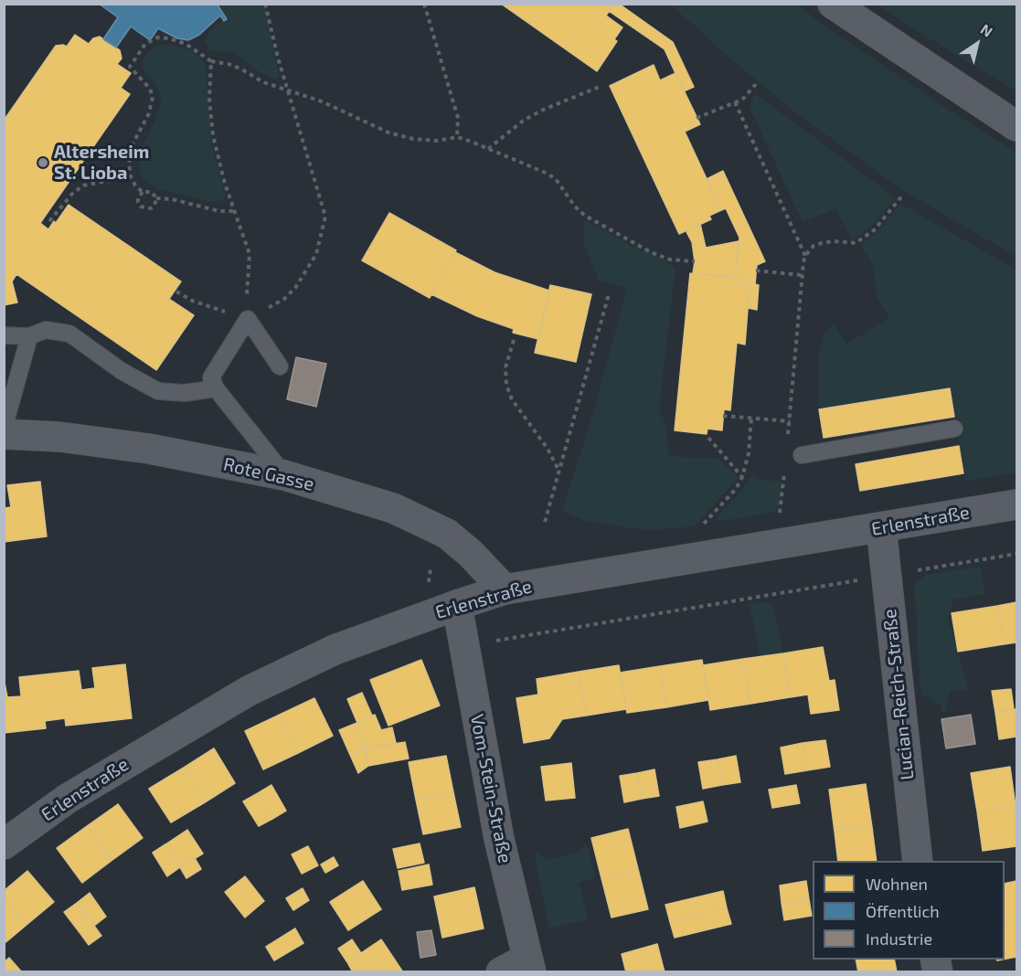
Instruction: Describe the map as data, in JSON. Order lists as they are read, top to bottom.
{
  "streets": {
    "street": [
      "Rote Gasse",
      "Erlenstraße",
      "Lucian-Reich-Straße",
      "Vom-Stein-Straße"
    ]
  },
  "crossings": [
    ["Rote Gasse", "Erlenstraße"],
    ["Erlenstraße", "Lucian-Reich-Straße"],
    ["Erlenstraße", "Vom-Stein-Straße"]
  ],
  "places": ["Altersheim St. Lioba"],
  "legend": ["Wohnen", "Öffentlich", "Industrie"],
  "north": "top right"
}
